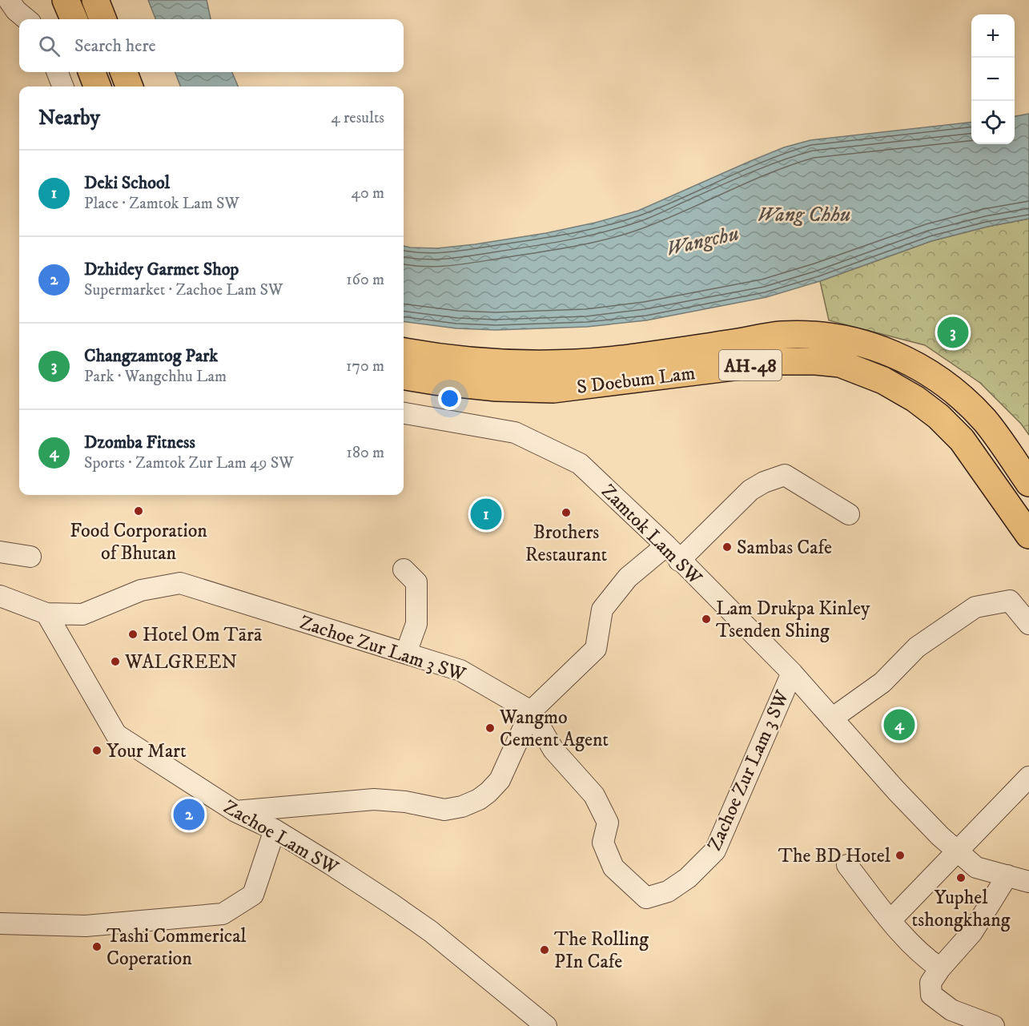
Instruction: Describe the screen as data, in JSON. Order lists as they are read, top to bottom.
{
  "streets": {
    "highway": ["AH-48", "S Doebum Lam"],
    "street": ["Zamtok Lam SW", "Zachoe Zur Lam 3 SW", "Zachoe Lam SW"]
  },
  "crossings": [
    ["Zamtok Lam SW", "Zachoe Zur Lam 3 SW"],
    ["Zachoe Zur Lam 3 SW", "Zachoe Lam SW"]
  ],
  "water": ["Wang Chhu", "Wangchu"],
  "places": [
    "Food Corporation of Bhutan",
    "Brothers Restaurant",
    "Sambas Cafe",
    "Lam Drukpa Kinley Tsenden Shing",
    "Hotel Om Tārā",
    "WALGREEN",
    "Wangmo Cement Agent",
    "Your Mart",
    "The BD Hotel",
    "Yuphel tshongkhang",
    "Tashi Commerical Coperation",
    "The Rolling PIn Cafe"
  ],
  "page": {
    "map_buttons": ["+", "−"],
    "search": "Search here",
    "heading": ["Nearby", "4 results"],
    "list": [
      {
        "mark": "1",
        "name": "Deki School",
        "note": "Place · Zamtok Lam SW",
        "value": "40 m"
      },
      {
        "mark": "2",
        "name": "Dzhidey Garmet Shop",
        "note": "Supermarket · Zachoe Lam SW",
        "value": "160 m"
      },
      {
        "mark": "3",
        "name": "Changzamtog Park",
        "note": "Park · Wangchhu Lam",
        "value": "170 m"
      },
      {
        "mark": "4",
        "name": "Dzomba Fitness",
        "note": "Sports · Zamtok Zur Lam 49 SW",
        "value": "180 m"
      }
    ],
    "pins": [
      "3",
      "1",
      "4",
      "2"
    ]
  }
}
